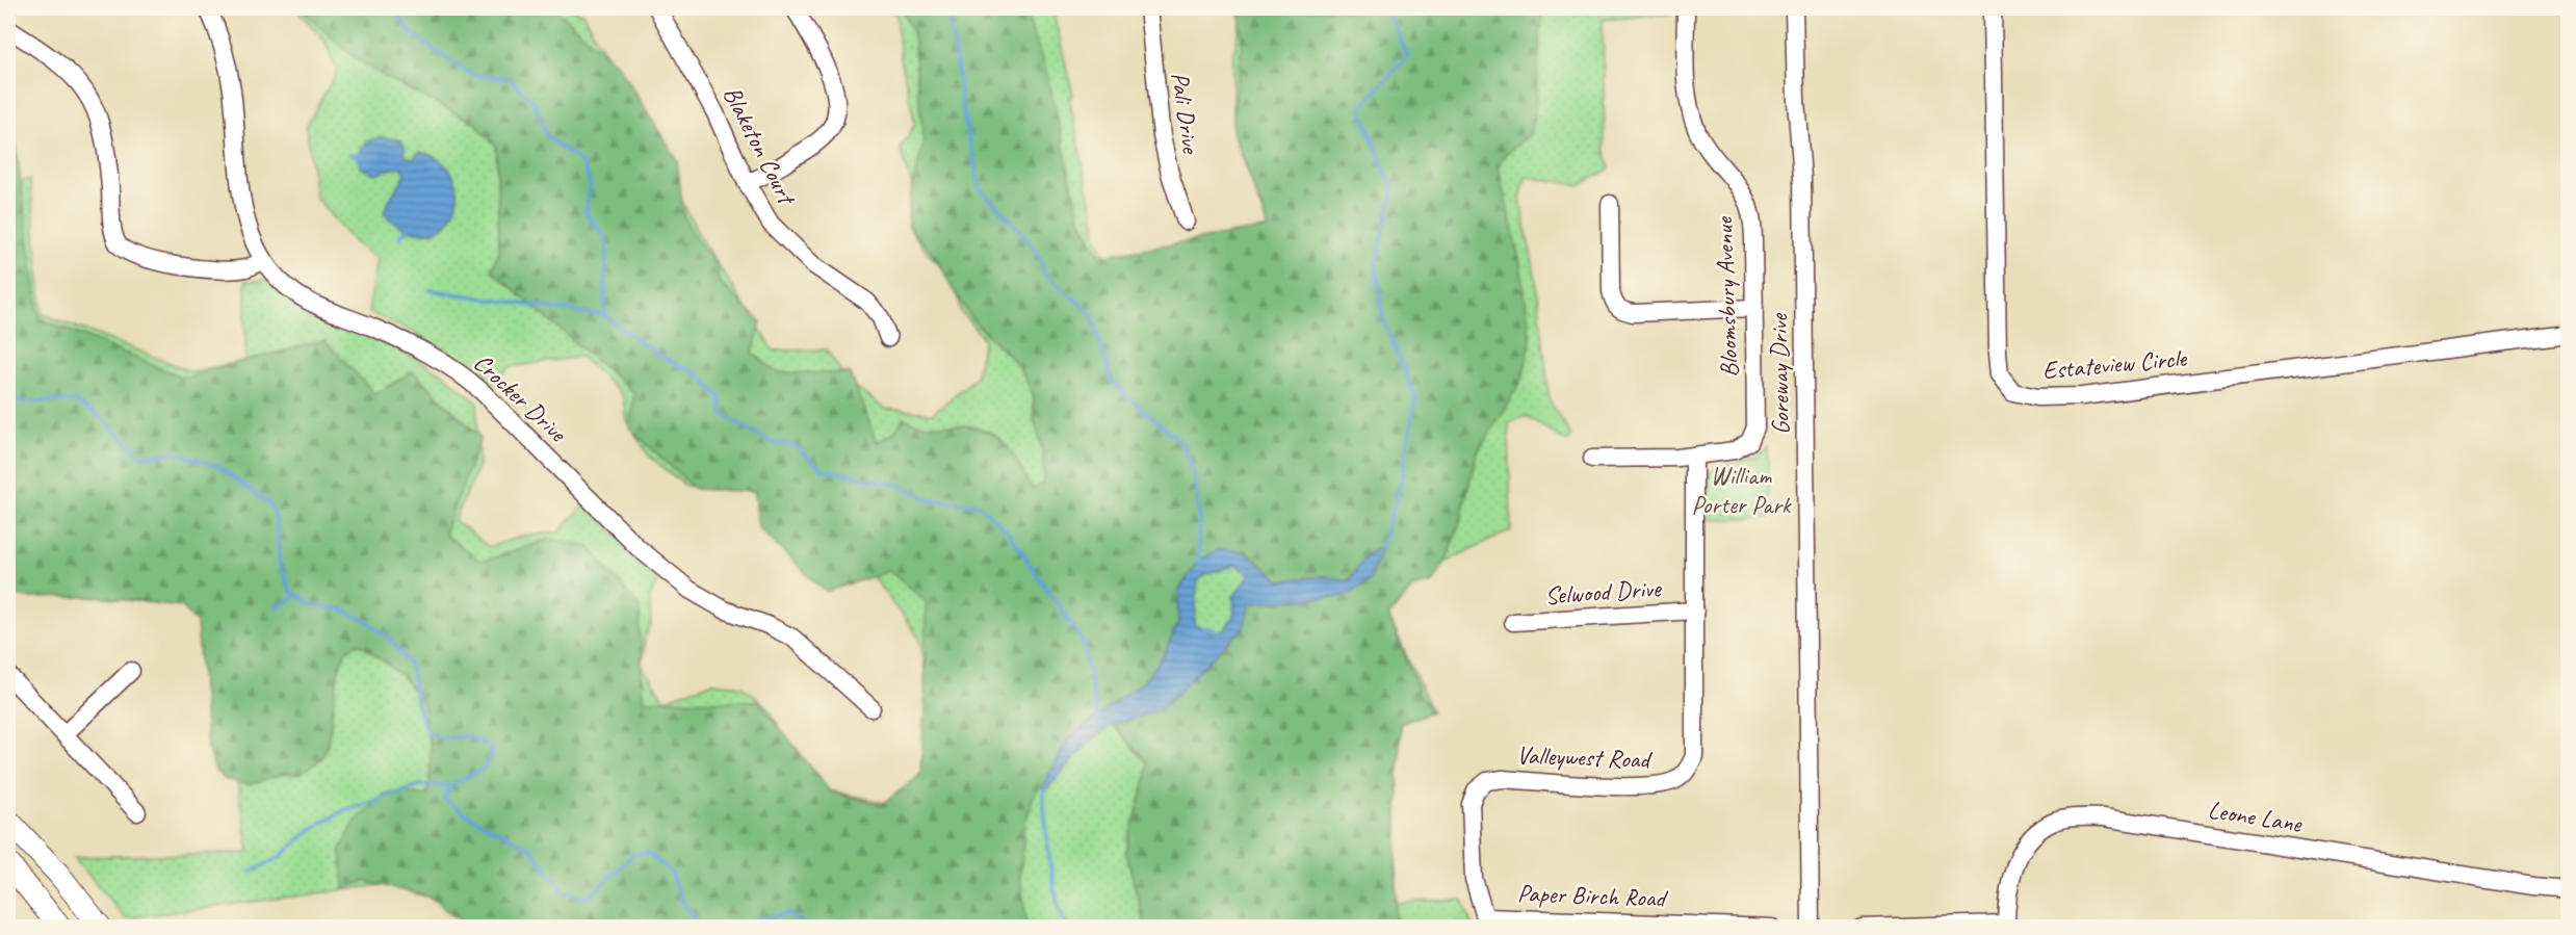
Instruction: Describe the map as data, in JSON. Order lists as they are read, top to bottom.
{
  "streets": {
    "street": [
      "Pali Drive",
      "Blaketon Court",
      "Bloomsbury Avenue",
      "Estateview Circle",
      "Goreway Drive",
      "Crocker Drive",
      "Selwood Drive",
      "Valleywest Road",
      "Leone Lane",
      "Paper Birch Road"
    ]
  },
  "crossings": [
    ["Bloomsbury Avenue", "Valleywest Road"],
    ["Selwood Drive", "Valleywest Road"],
    ["Valleywest Road", "Paper Birch Road"]
  ],
  "parks": ["William Porter Park"]
}
